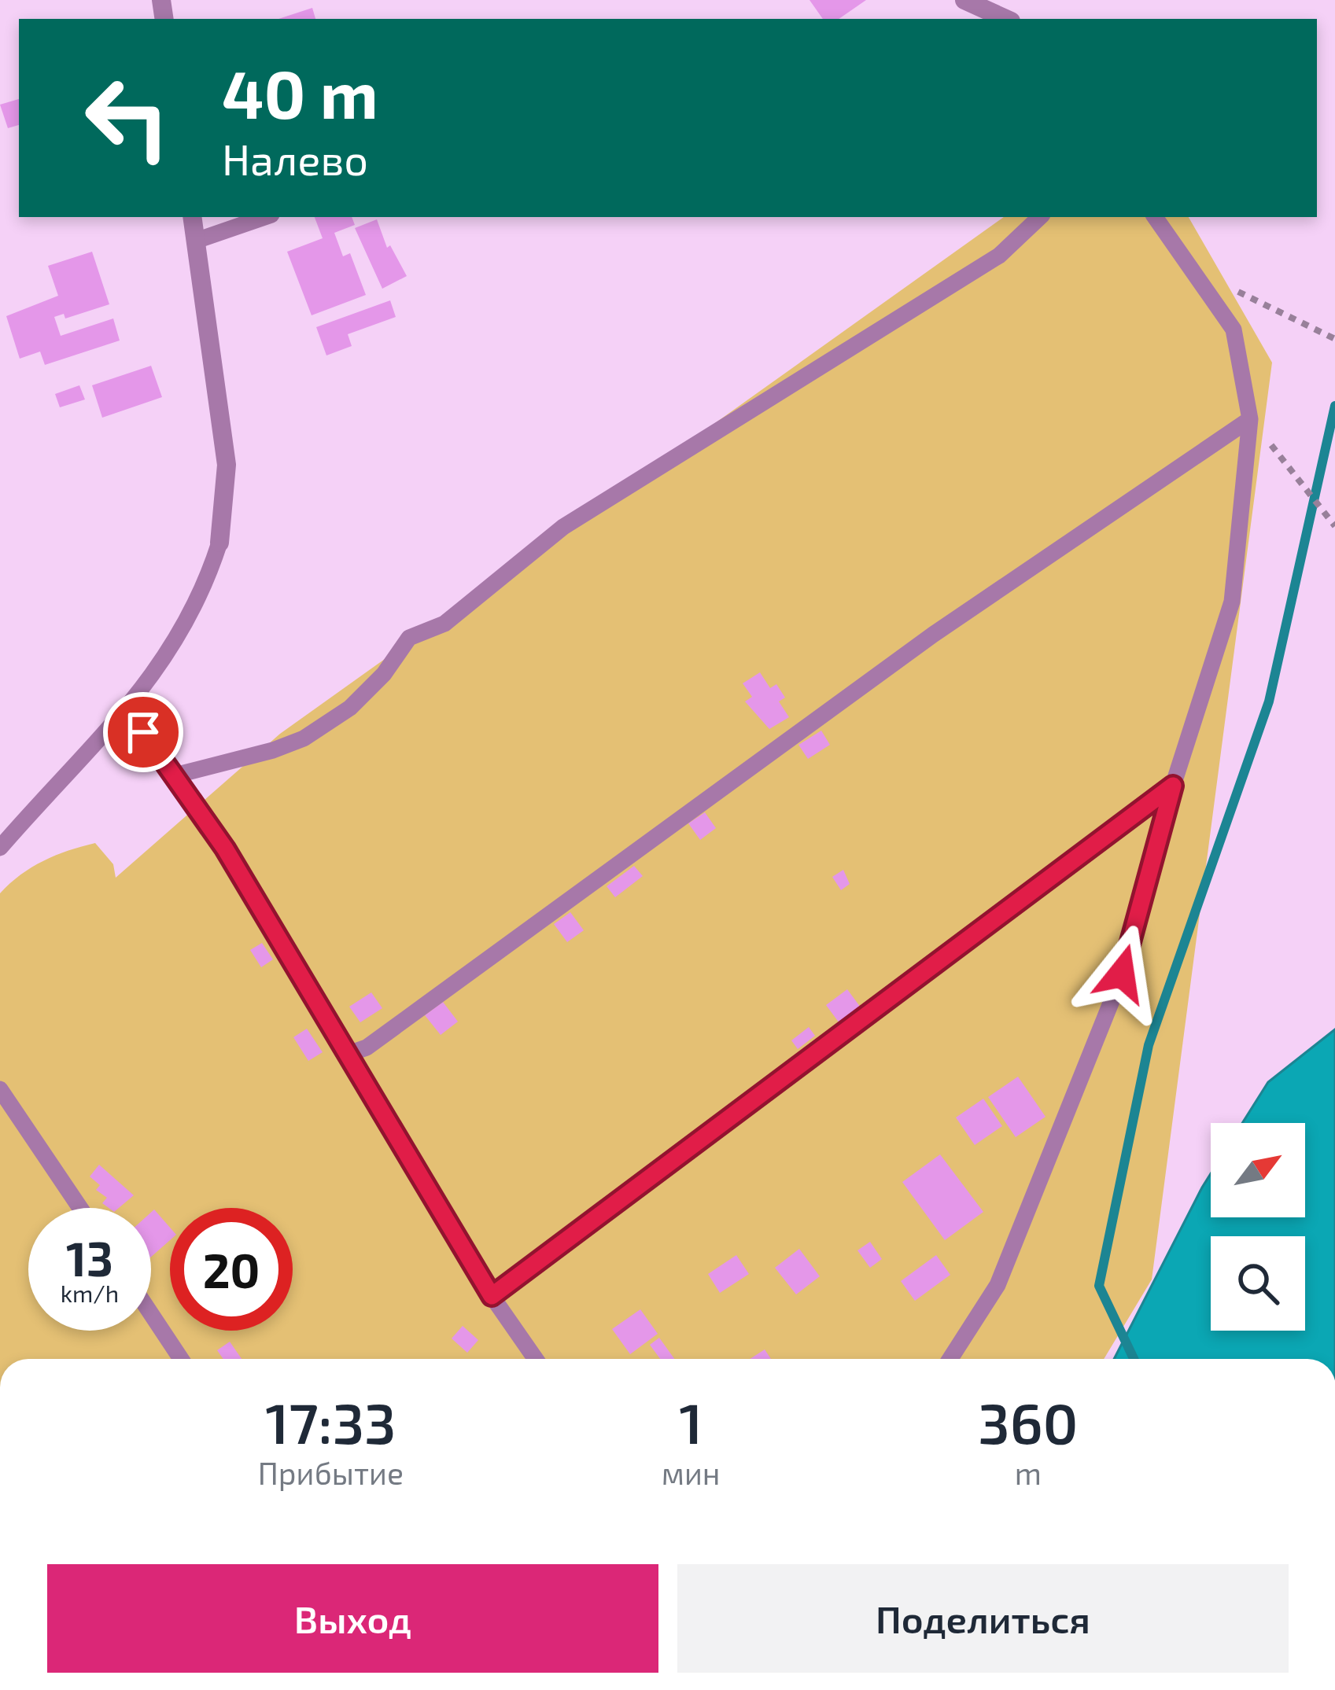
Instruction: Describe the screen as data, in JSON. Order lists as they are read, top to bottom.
{
  "north": "top right",
  "page": {
    "turn": ["40 m", "Налево"],
    "speed": "13 km/h",
    "limit": "20",
    "eta": [
      "17:33",
      "Прибытие",
      "1",
      "мин",
      "360",
      "m"
    ],
    "buttons": ["Выход", "Поделиться"]
  }
}
